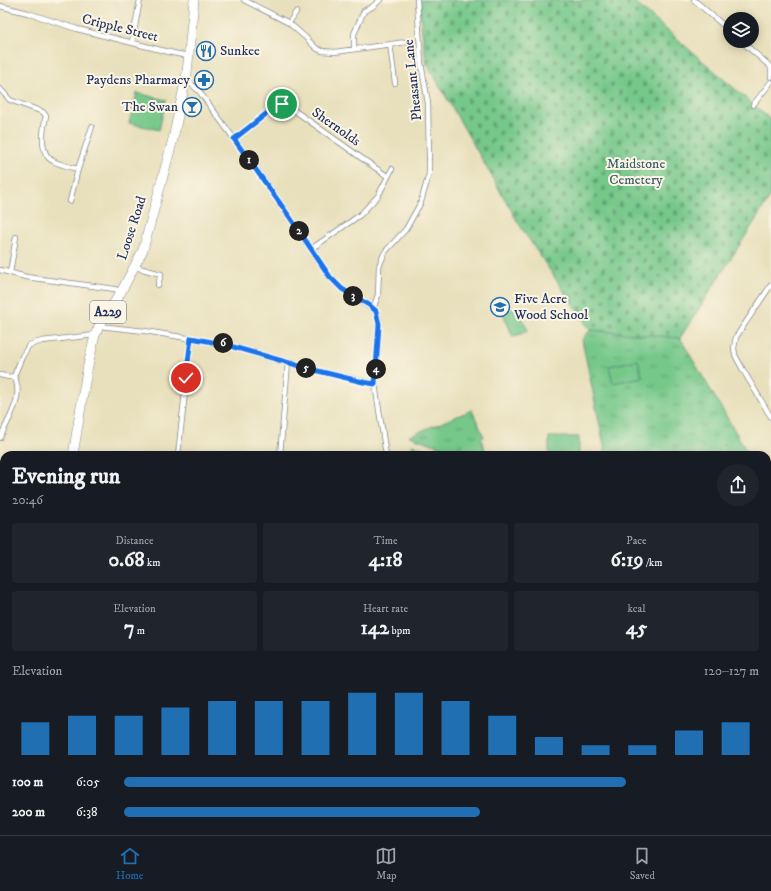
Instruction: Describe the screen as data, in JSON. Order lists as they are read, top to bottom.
{
  "streets": {
    "highway": ["Loose Road", "A229"],
    "street": ["Cripple Street", "Pheasant Lane", "Shernolds"]
  },
  "crossings": [
    ["Cripple Street", "Loose Road"]
  ],
  "parks": ["Maidstone Cemetery"],
  "places": {
    "restaurant": ["Sunkee"],
    "pharmacy": ["Paydens Pharmacy"],
    "bar": ["The Swan"],
    "school or university": ["Five Acre Wood School"]
  },
  "page": {
    "pins": [
      "1",
      "2",
      "3",
      "6",
      "5",
      "4"
    ],
    "heading": ["Evening run", "20:46"],
    "stats": [
      ["Distance", "0.68 km"],
      ["Time", "4:18"],
      ["Pace", "6:19 /km"],
      ["Elevation", "7 m"],
      ["Heart rate", "142 bpm"],
      ["kcal", "45"]
    ],
    "chart": ["Elevation", "120–127 m"],
    "list": [
      {
        "name": "100 m",
        "note": "6:05"
      },
      {
        "name": "200 m",
        "note": "6:38"
      }
    ],
    "tabs": ["Home", "Map", "Saved"]
  }
}
